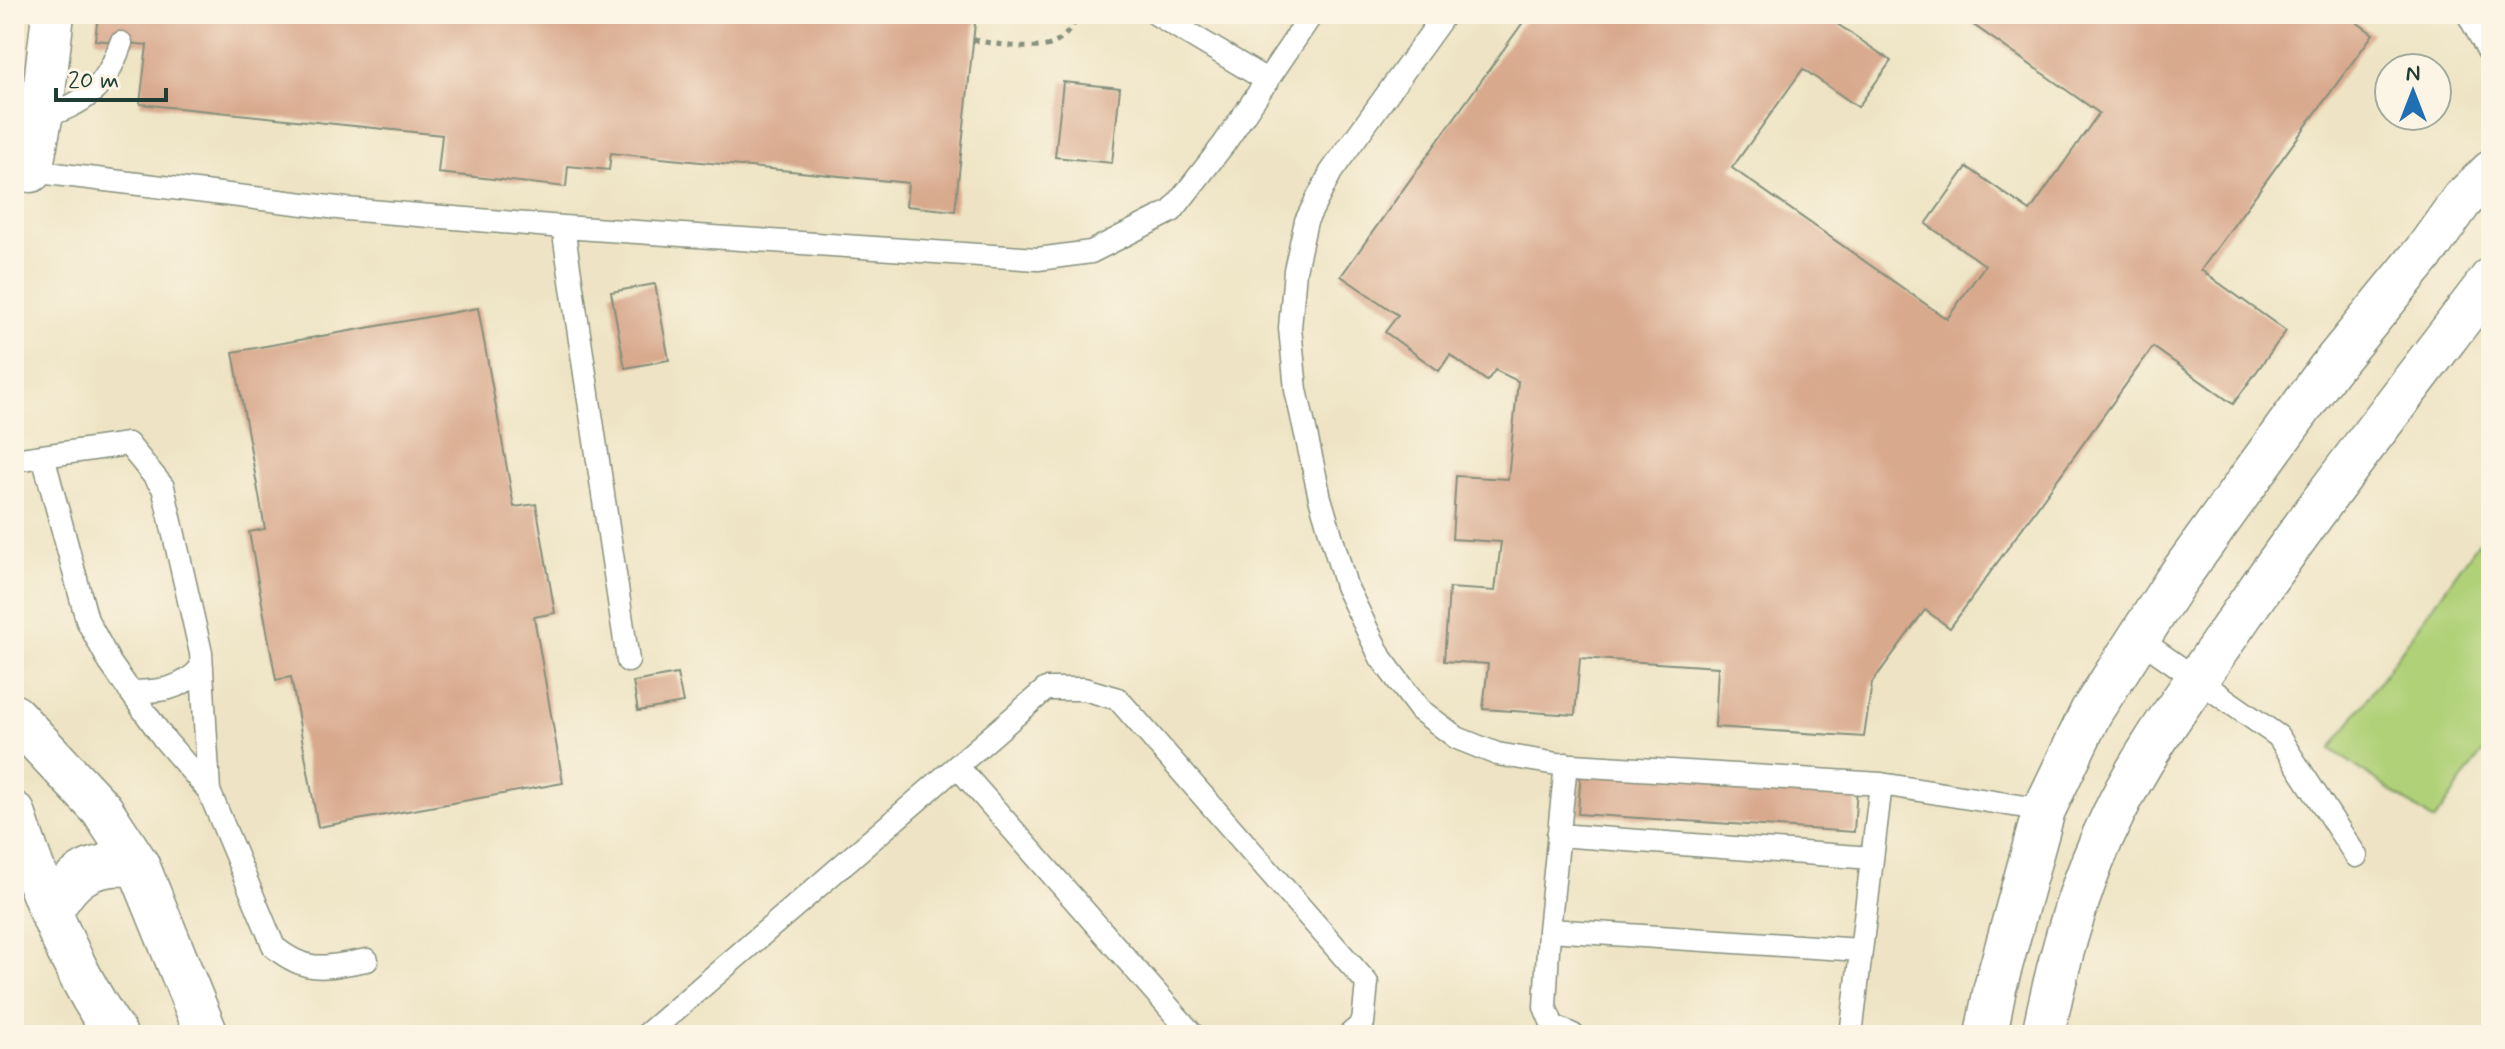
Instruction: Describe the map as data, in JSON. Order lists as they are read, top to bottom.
{
  "scale_bar": "20 m",
  "north": "top"
}
